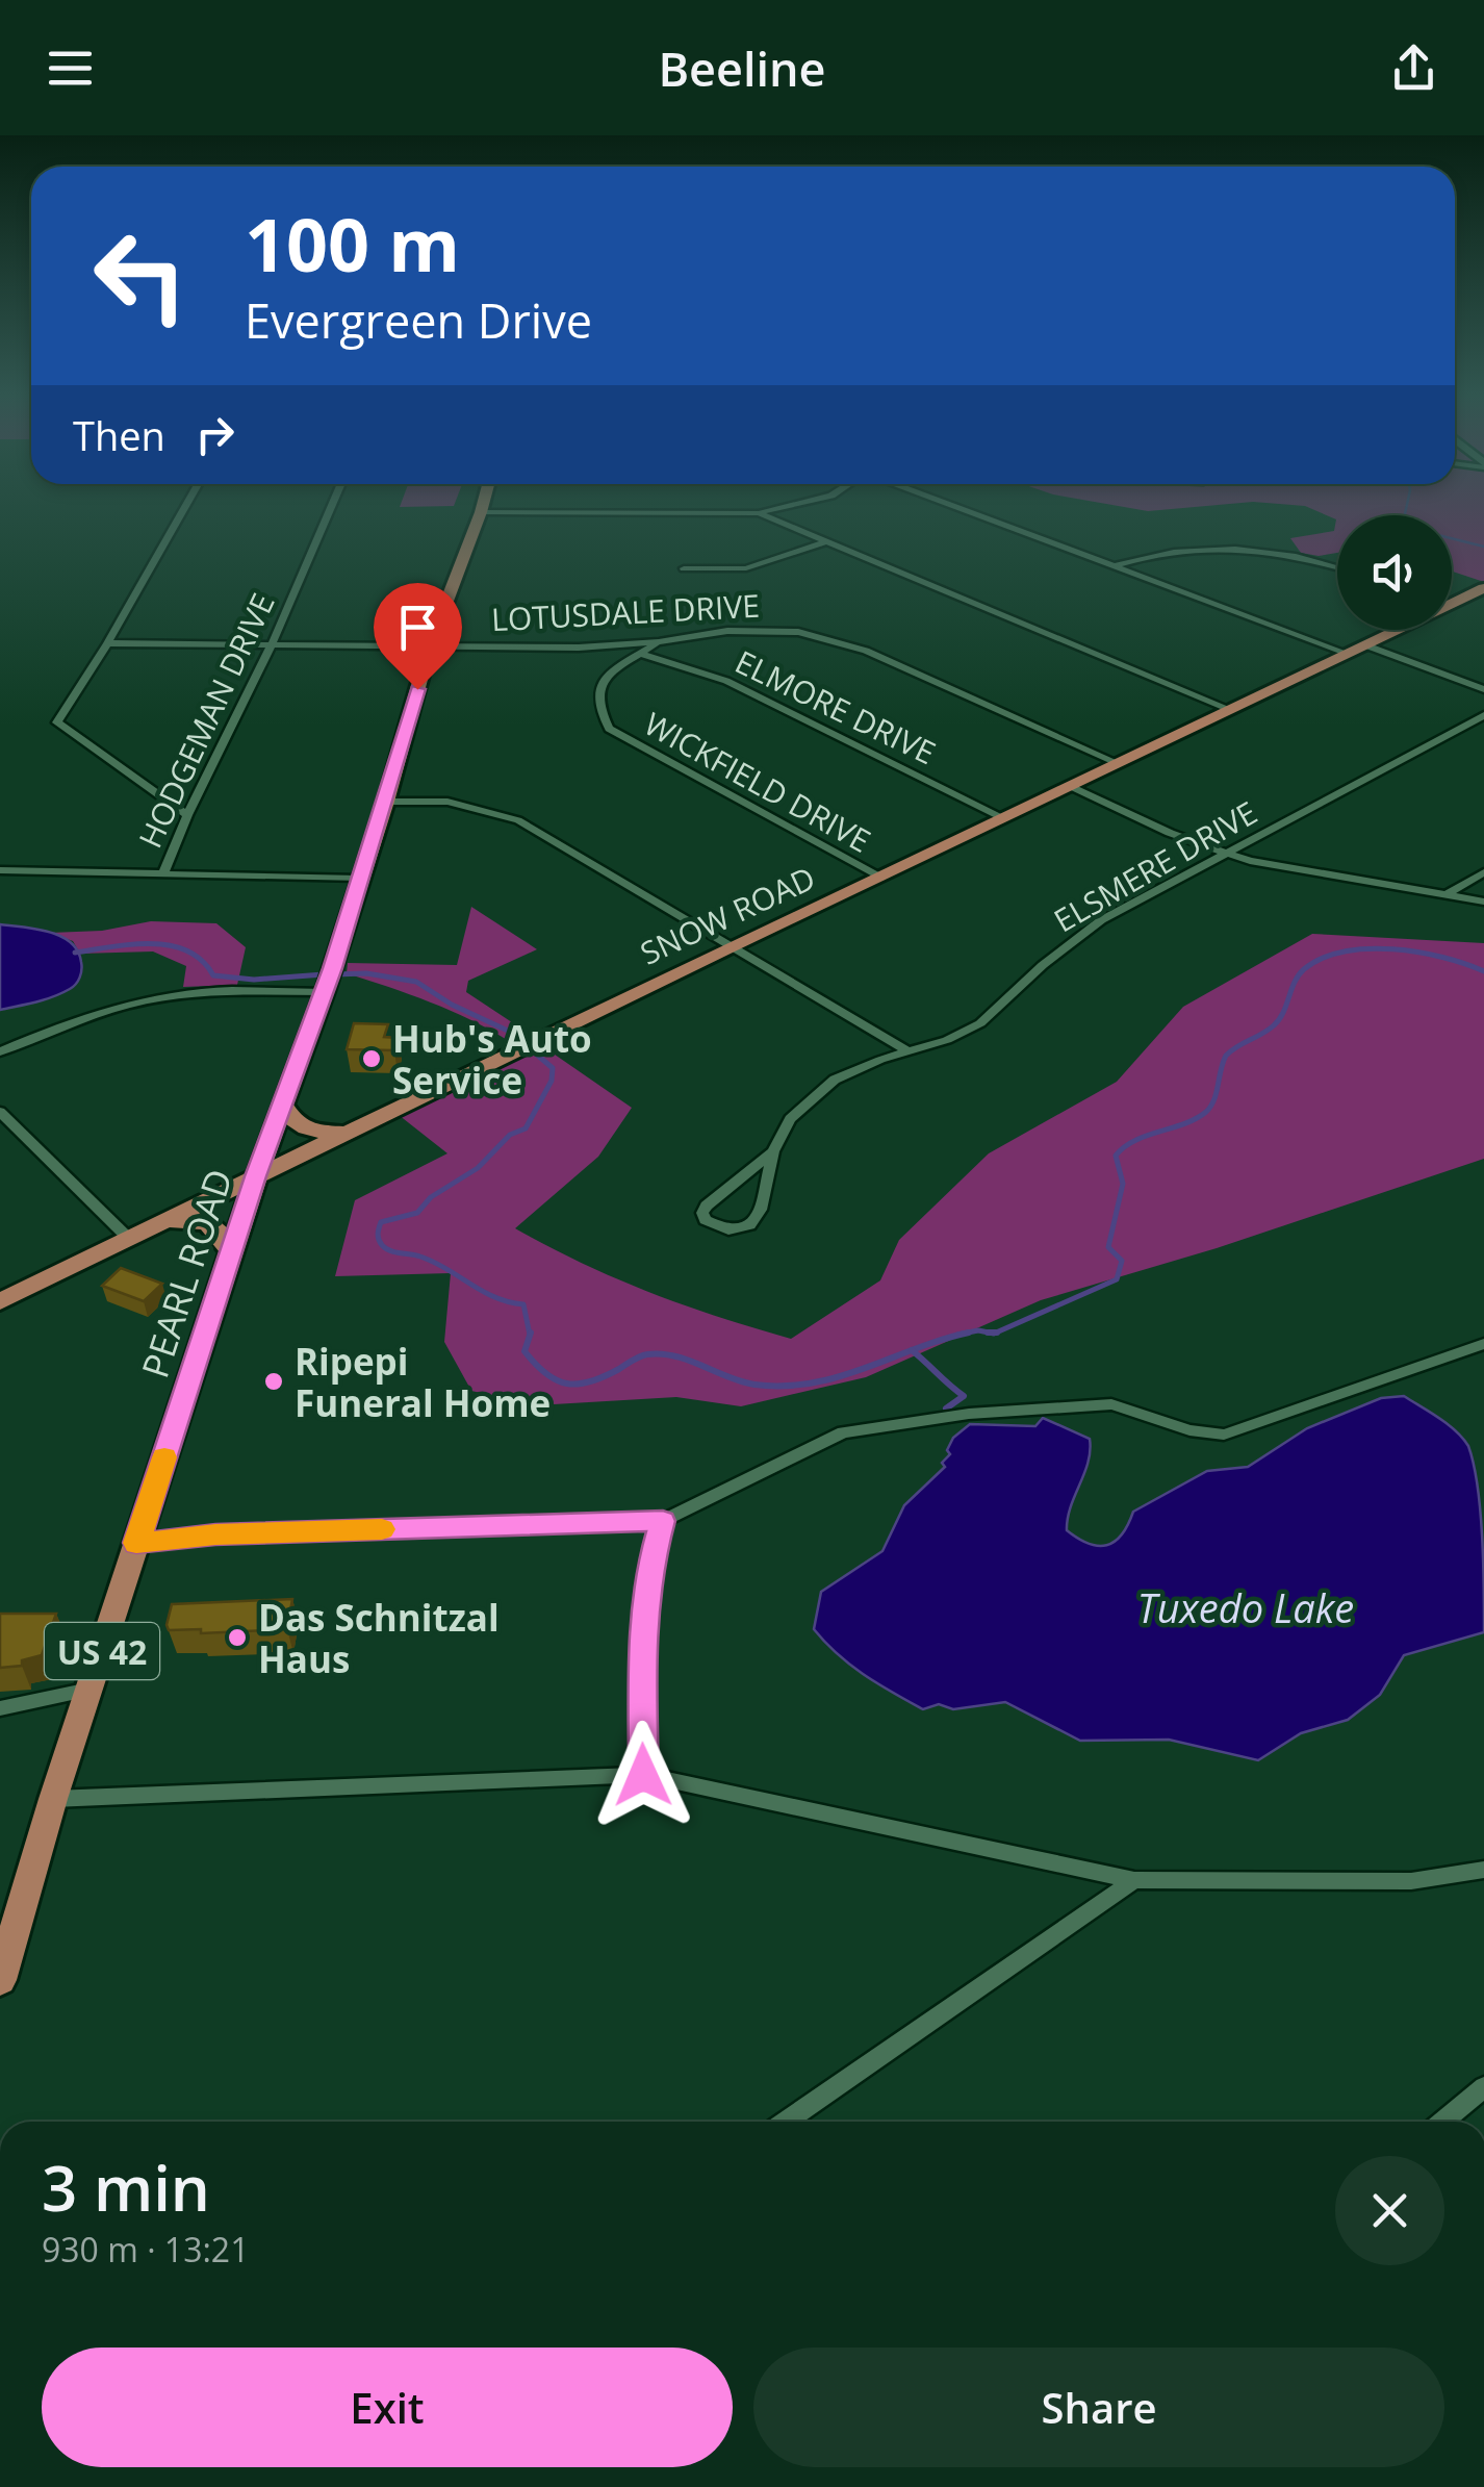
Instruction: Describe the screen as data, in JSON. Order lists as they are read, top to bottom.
{
  "streets": {
    "main road": ["SNOW ROAD", "PEARL ROAD", "US 42"],
    "street": [
      "LOTUSDALE DRIVE",
      "ELMORE DRIVE",
      "HODGEMAN DRIVE",
      "WICKFIELD DRIVE",
      "ELSMERE DRIVE"
    ]
  },
  "crossings": [
    ["LOTUSDALE DRIVE", "HODGEMAN DRIVE"],
    ["LOTUSDALE DRIVE", "WICKFIELD DRIVE"],
    ["LOTUSDALE DRIVE", "SNOW ROAD"],
    ["LOTUSDALE DRIVE", "PEARL ROAD"],
    ["ELMORE DRIVE", "WICKFIELD DRIVE"],
    ["ELMORE DRIVE", "SNOW ROAD"],
    ["WICKFIELD DRIVE", "SNOW ROAD"],
    ["SNOW ROAD", "PEARL ROAD"]
  ],
  "water": ["Tuxedo Lake"],
  "places": ["Hub's Auto Service", "Ripepi Funeral Home", "Das Schnitzal Haus"],
  "page": {
    "header": "Beeline",
    "turn": ["100 m", "Evergreen Drive"],
    "then": "Then",
    "heading": ["3 min", "930 m · 13:21"],
    "buttons": ["Exit", "Share"]
  }
}
